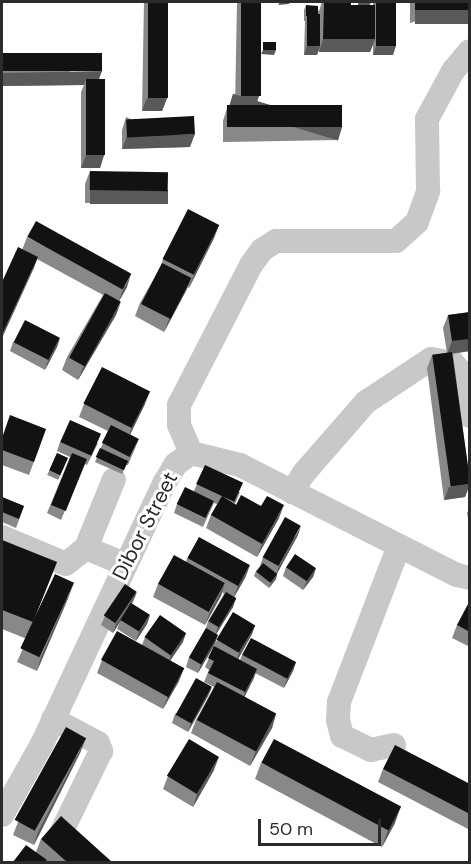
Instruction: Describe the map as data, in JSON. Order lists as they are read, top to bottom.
{
  "streets": {
    "street": ["Dibor Street"]
  },
  "scale_bar": "50 m"
}
